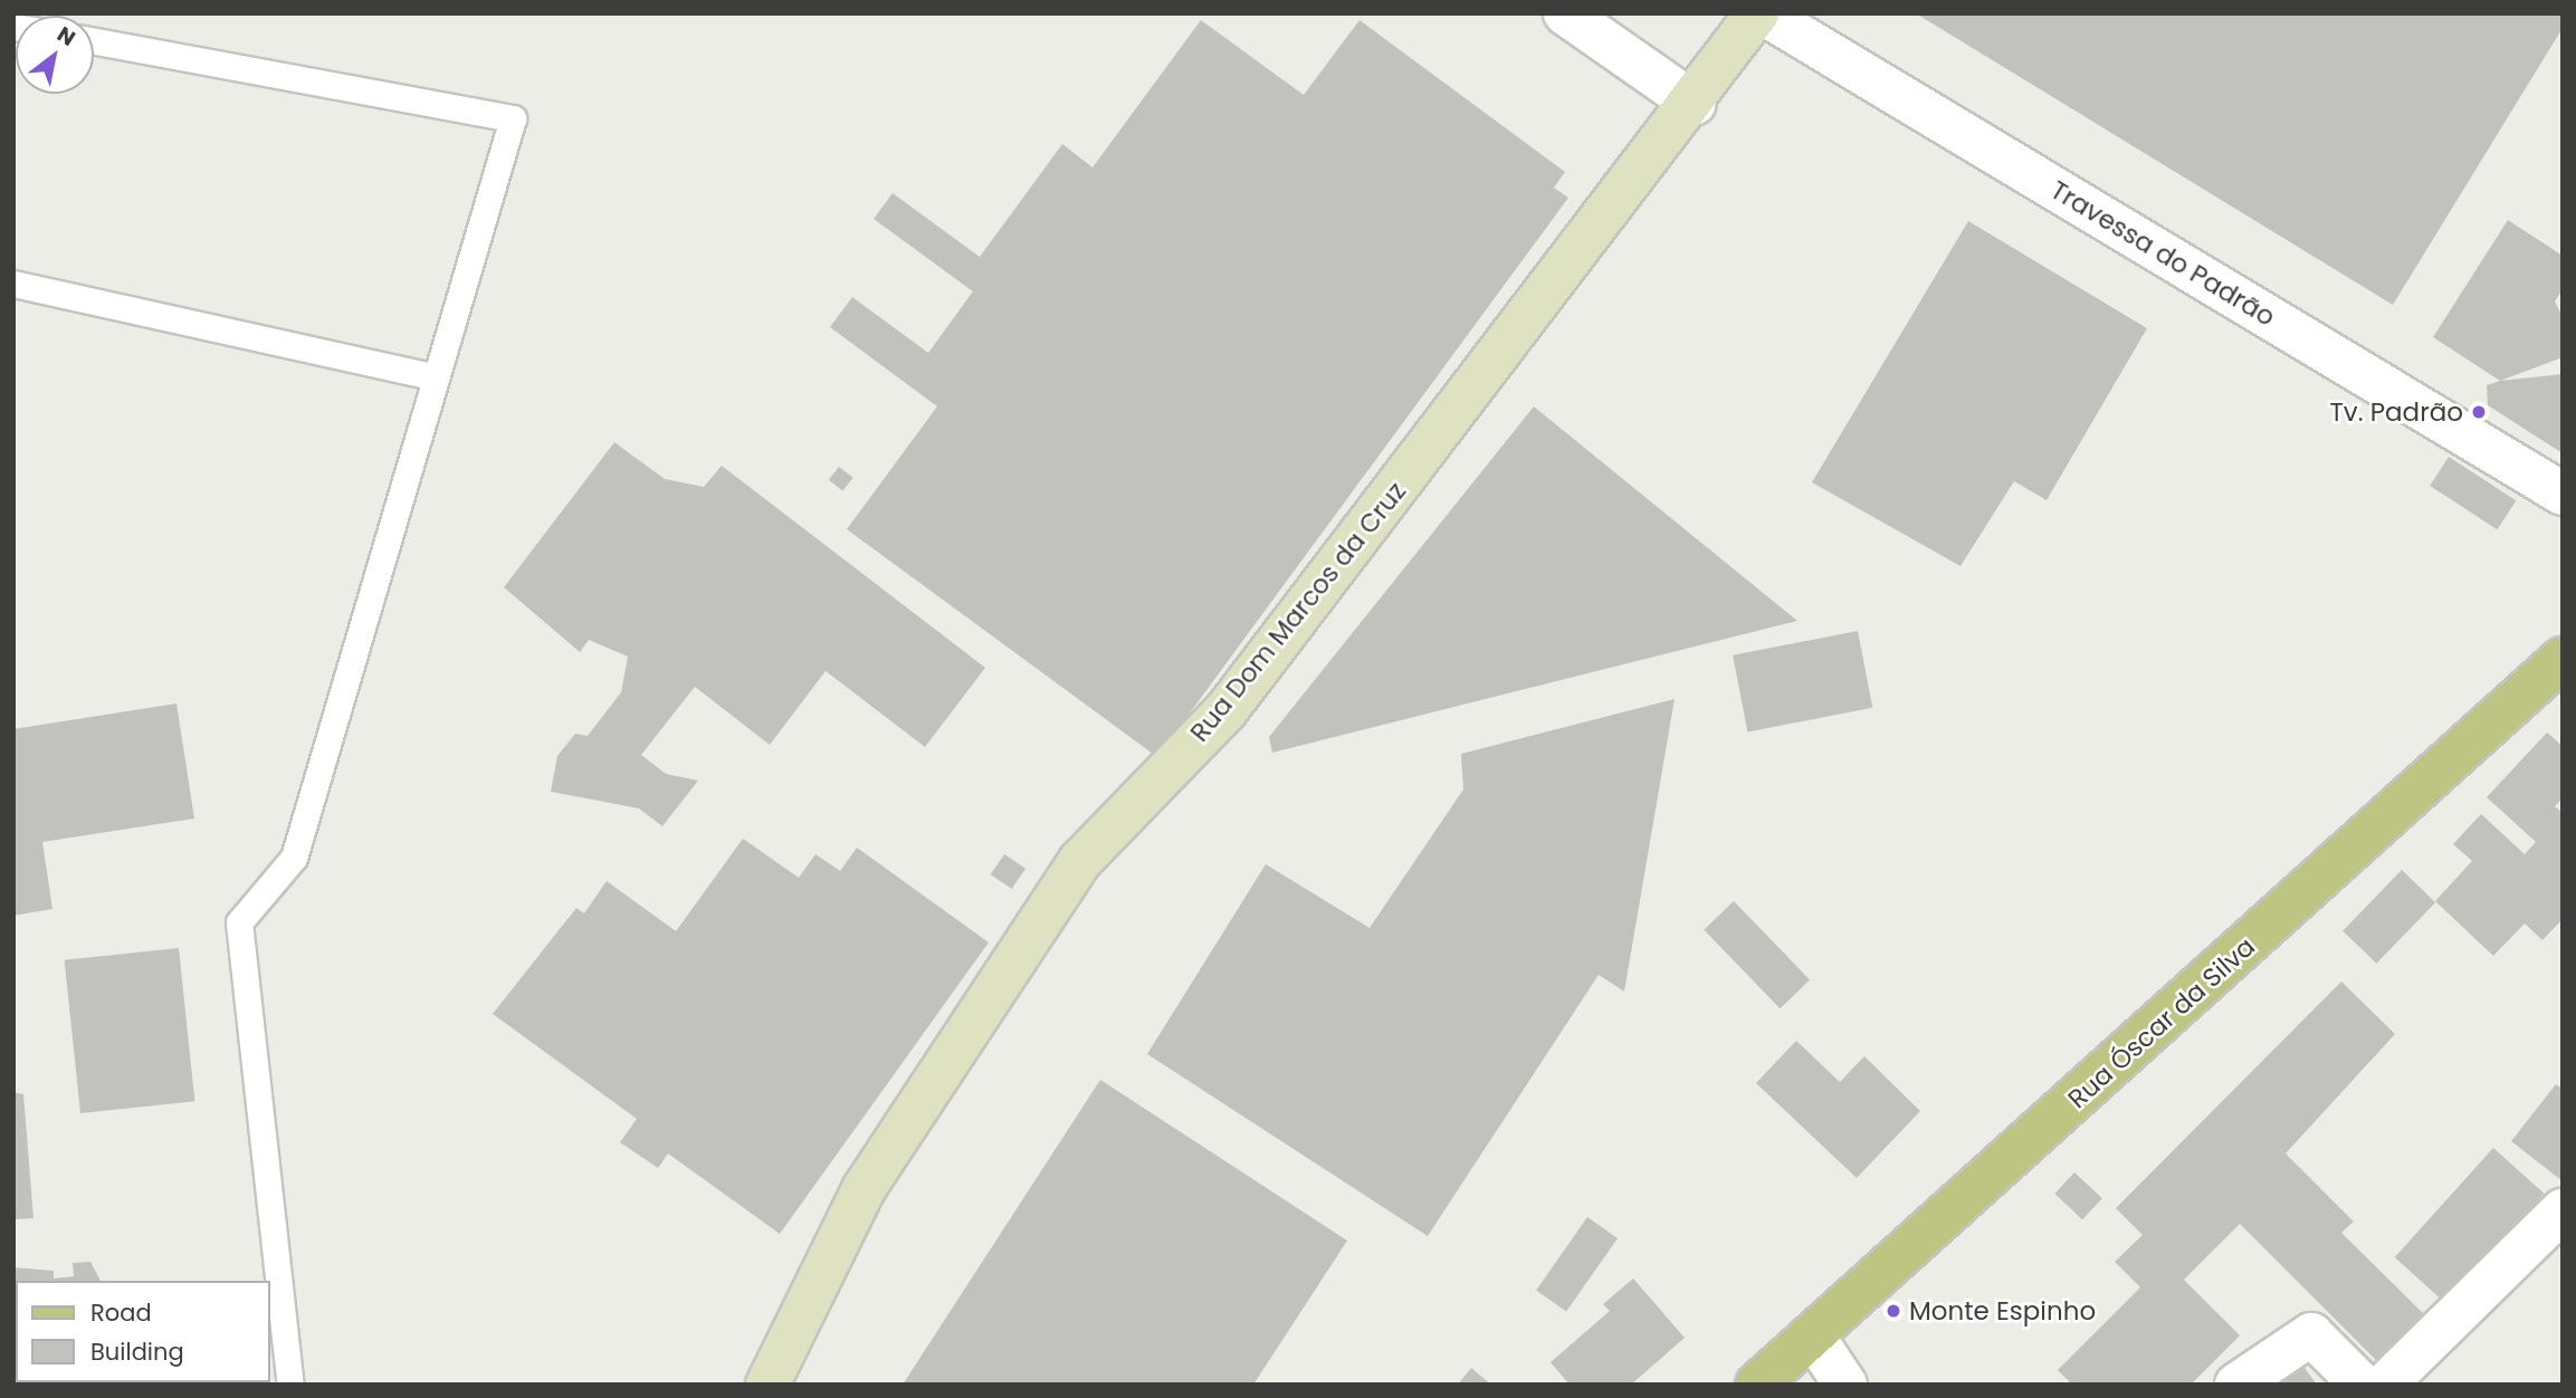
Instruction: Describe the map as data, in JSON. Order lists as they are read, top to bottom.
{
  "streets": {
    "main road": ["Rua Óscar da Silva"],
    "street": ["Travessa do Padrão", "Rua Dom Marcos da Cruz"]
  },
  "crossings": [
    ["Travessa do Padrão", "Rua Dom Marcos da Cruz"]
  ],
  "places": ["Tv. Padrão", "Monte Espinho"],
  "legend": ["Road", "Building"],
  "north": "top right"
}
